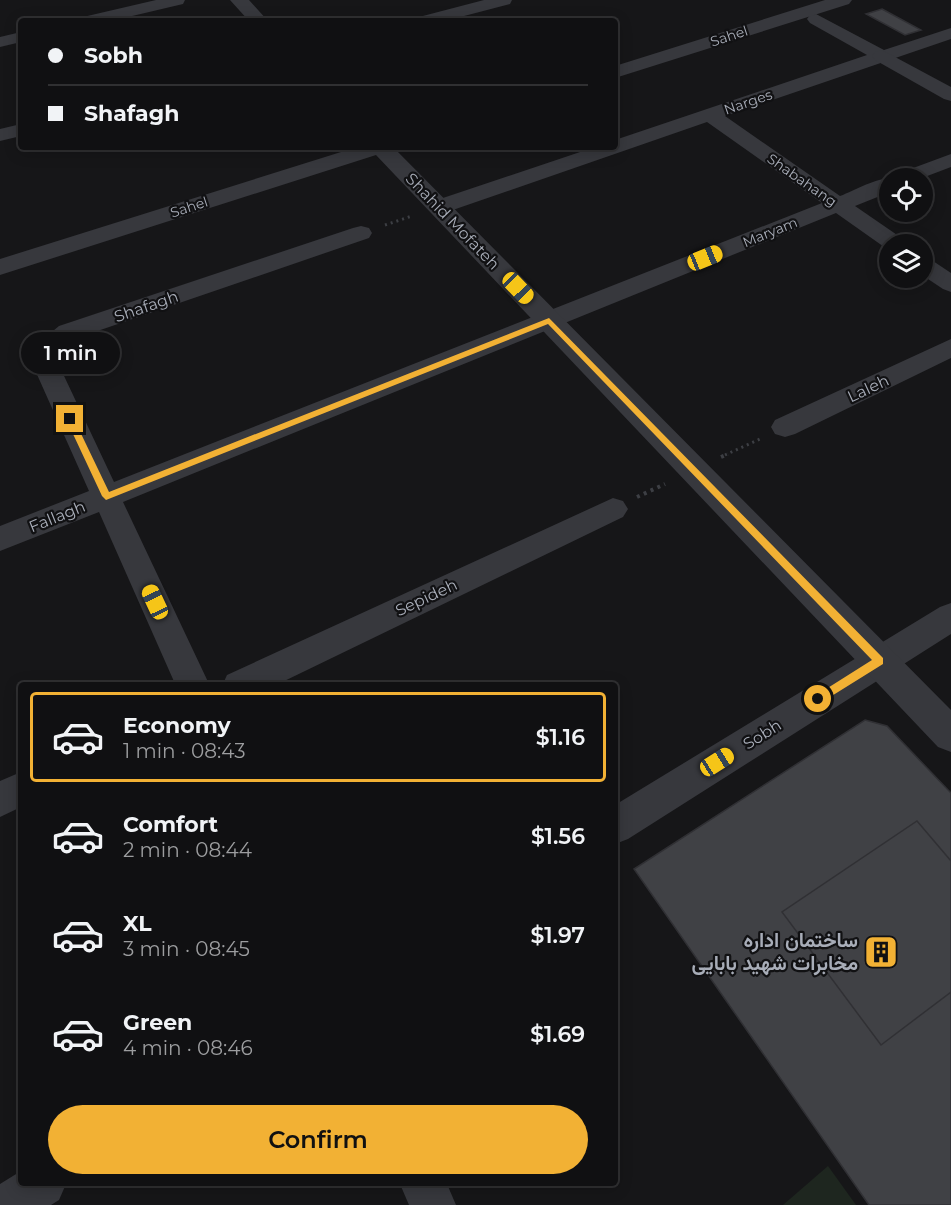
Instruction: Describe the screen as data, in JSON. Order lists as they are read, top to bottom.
{
  "streets": {
    "street": [
      "Sahel",
      "Narges",
      "Shabahang",
      "Shahid Mofateh",
      "Maryam",
      "Shafagh",
      "Laleh",
      "Fallagh",
      "Sepideh",
      "Sobh"
    ]
  },
  "crossings": [
    ["Narges", "Shabahang"],
    ["Narges", "Shahid Mofateh"],
    ["Shabahang", "Maryam"],
    ["Shahid Mofateh", "Maryam"],
    ["Shahid Mofateh", "Fallagh"],
    ["Shahid Mofateh", "Sobh"],
    ["Maryam", "Fallagh"],
    ["Shafagh", "Fallagh"]
  ],
  "places": {
    "building": ["ساختمان اداره مخابرات شهید بابایی"]
  },
  "page": {
    "banner": ["Sobh", "Shafagh"],
    "bubble": "1 min",
    "list": [
      {
        "name": "Economy",
        "note": "1 min · 08:43",
        "value": "$1.16"
      },
      {
        "name": "Comfort",
        "note": "2 min · 08:44",
        "value": "$1.56"
      },
      {
        "name": "XL",
        "note": "3 min · 08:45",
        "value": "$1.97"
      },
      {
        "name": "Green",
        "note": "4 min · 08:46",
        "value": "$1.69"
      }
    ],
    "buttons": "Confirm"
  }
}
